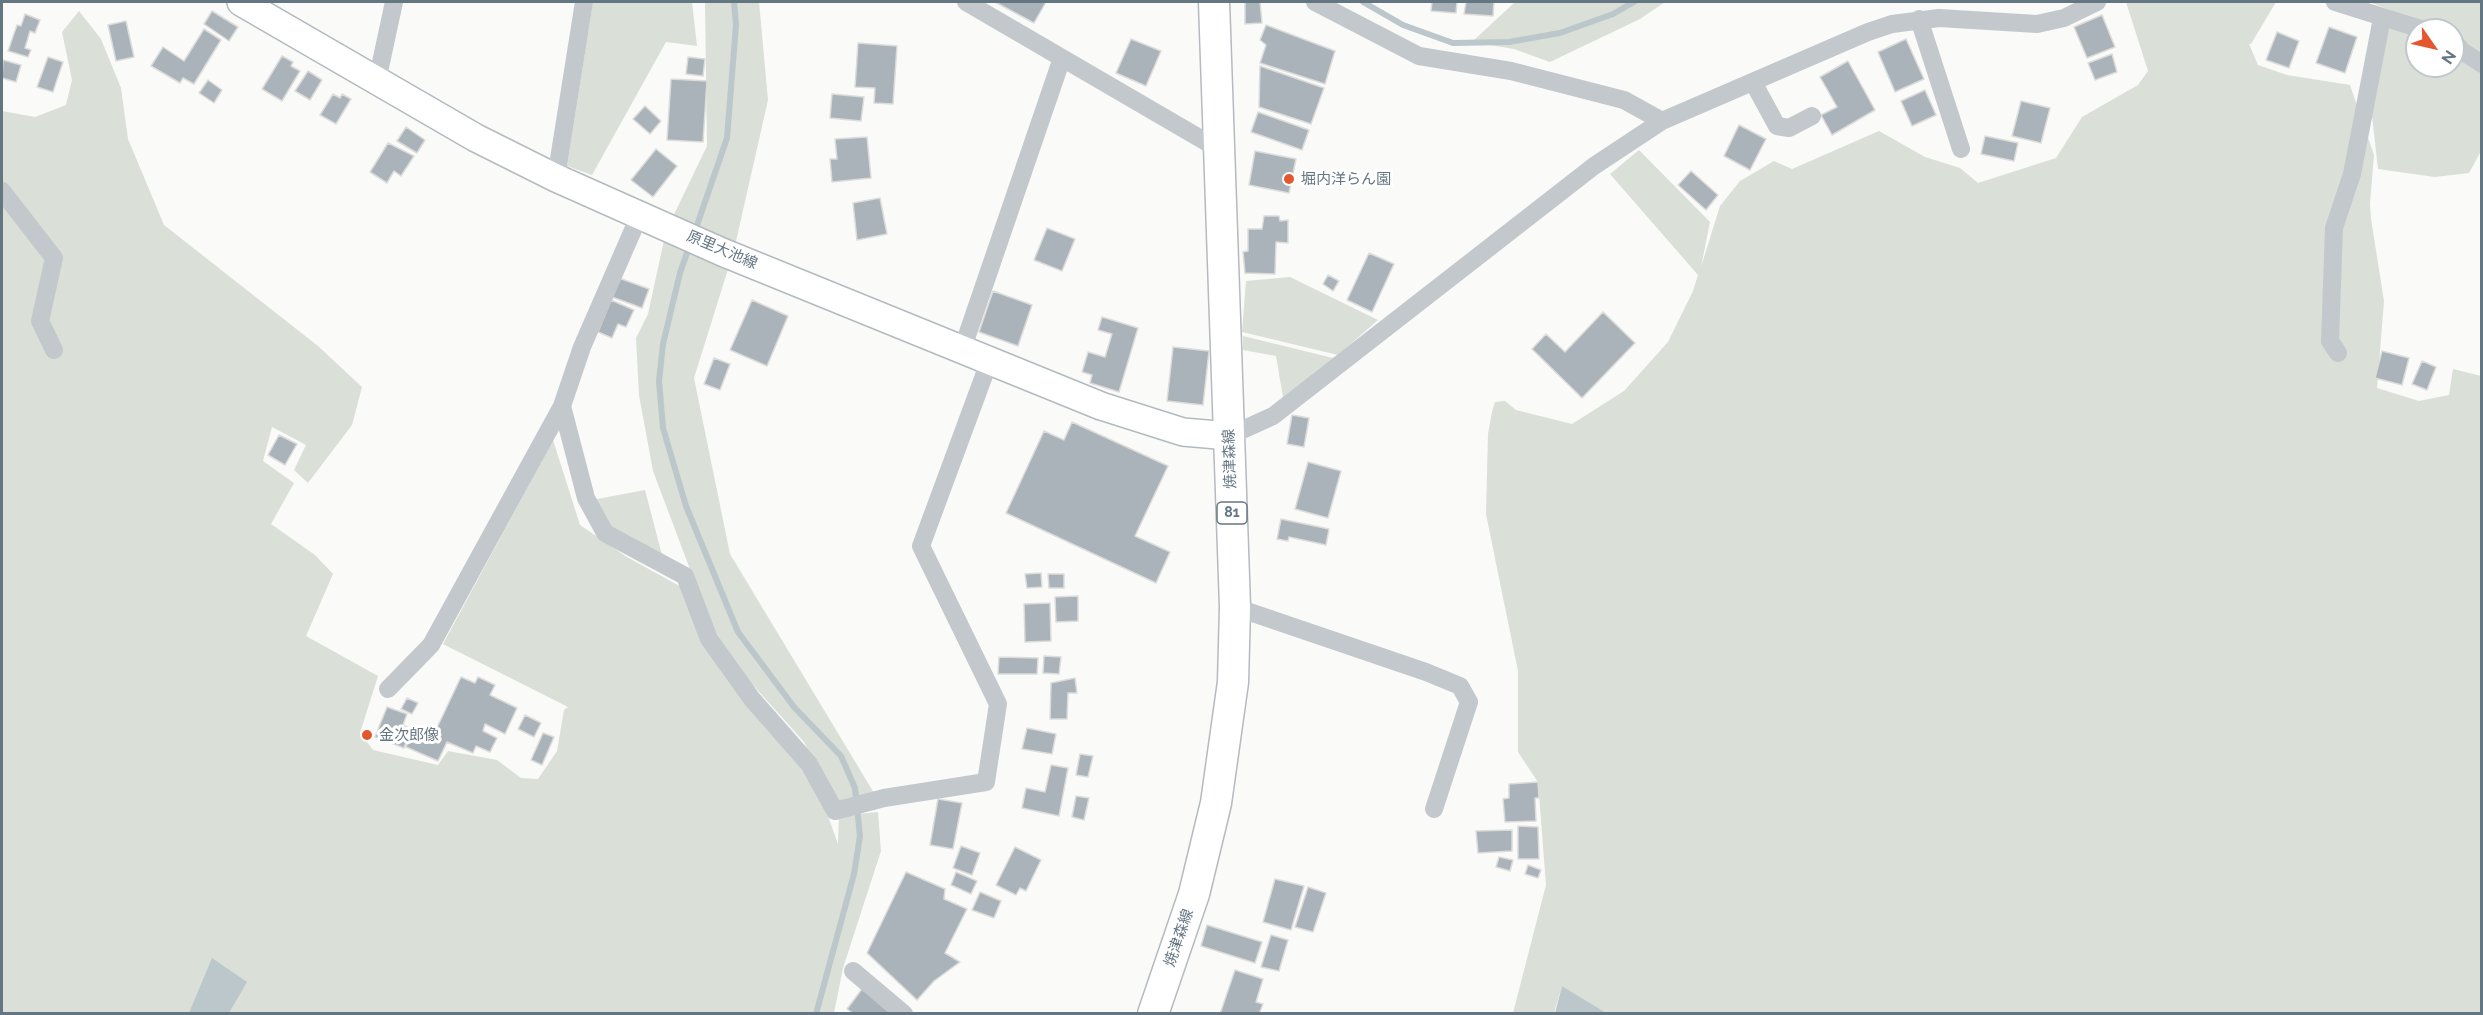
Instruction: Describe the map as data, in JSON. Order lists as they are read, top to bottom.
{
  "streets": {
    "main road": ["原里大池線", "焼津森線", "81"]
  },
  "crossings": [
    ["原里大池線", "焼津森線"]
  ],
  "places": ["堀内洋らん園", "金次郎像"],
  "north": "bottom right"
}
